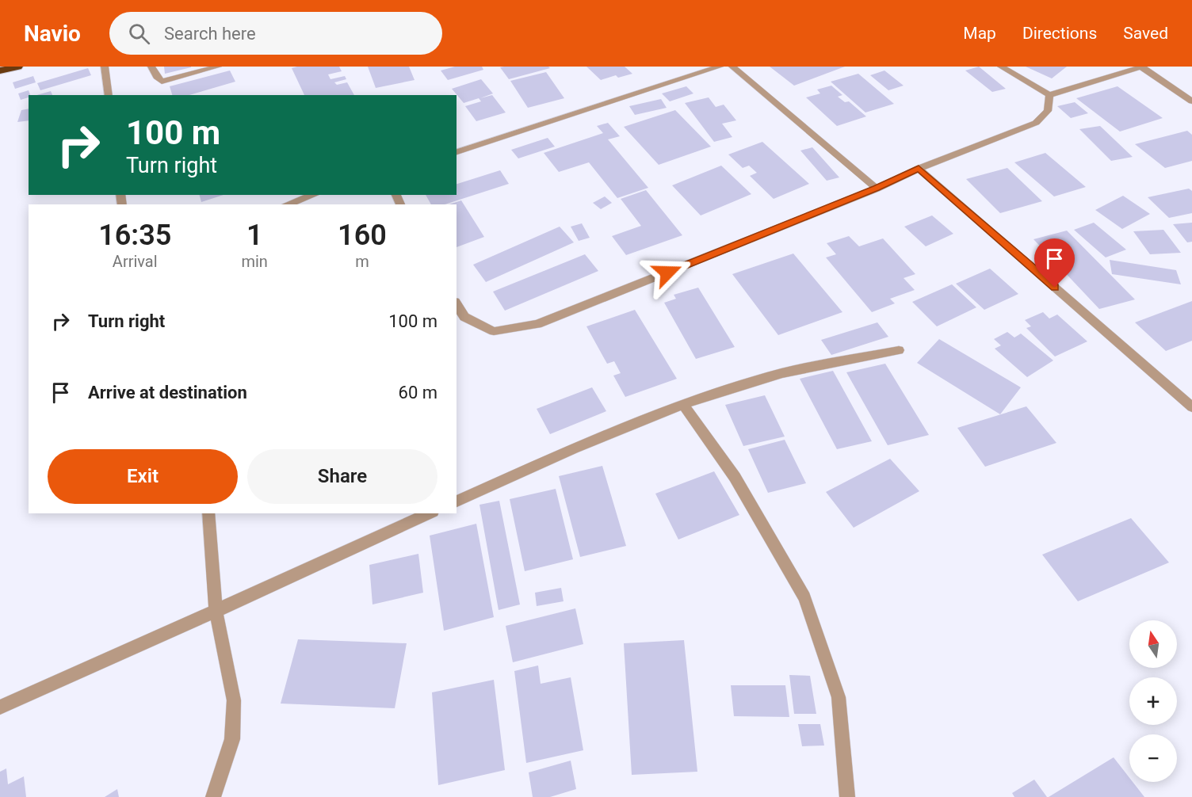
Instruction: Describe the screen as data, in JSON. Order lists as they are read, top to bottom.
{
  "north": "top",
  "page": {
    "header": "Navio",
    "search": "Search here",
    "nav": ["Map", "Directions", "Saved"],
    "turn": ["100 m", "Turn right"],
    "eta": [
      "16:35",
      "Arrival",
      "1",
      "min",
      "160",
      "m"
    ],
    "list": [
      {
        "name": "Turn right",
        "value": "100 m"
      },
      {
        "name": "Arrive at destination",
        "value": "60 m"
      }
    ],
    "buttons": ["Exit", "Share"],
    "map_buttons": ["+", "−"]
  }
}
